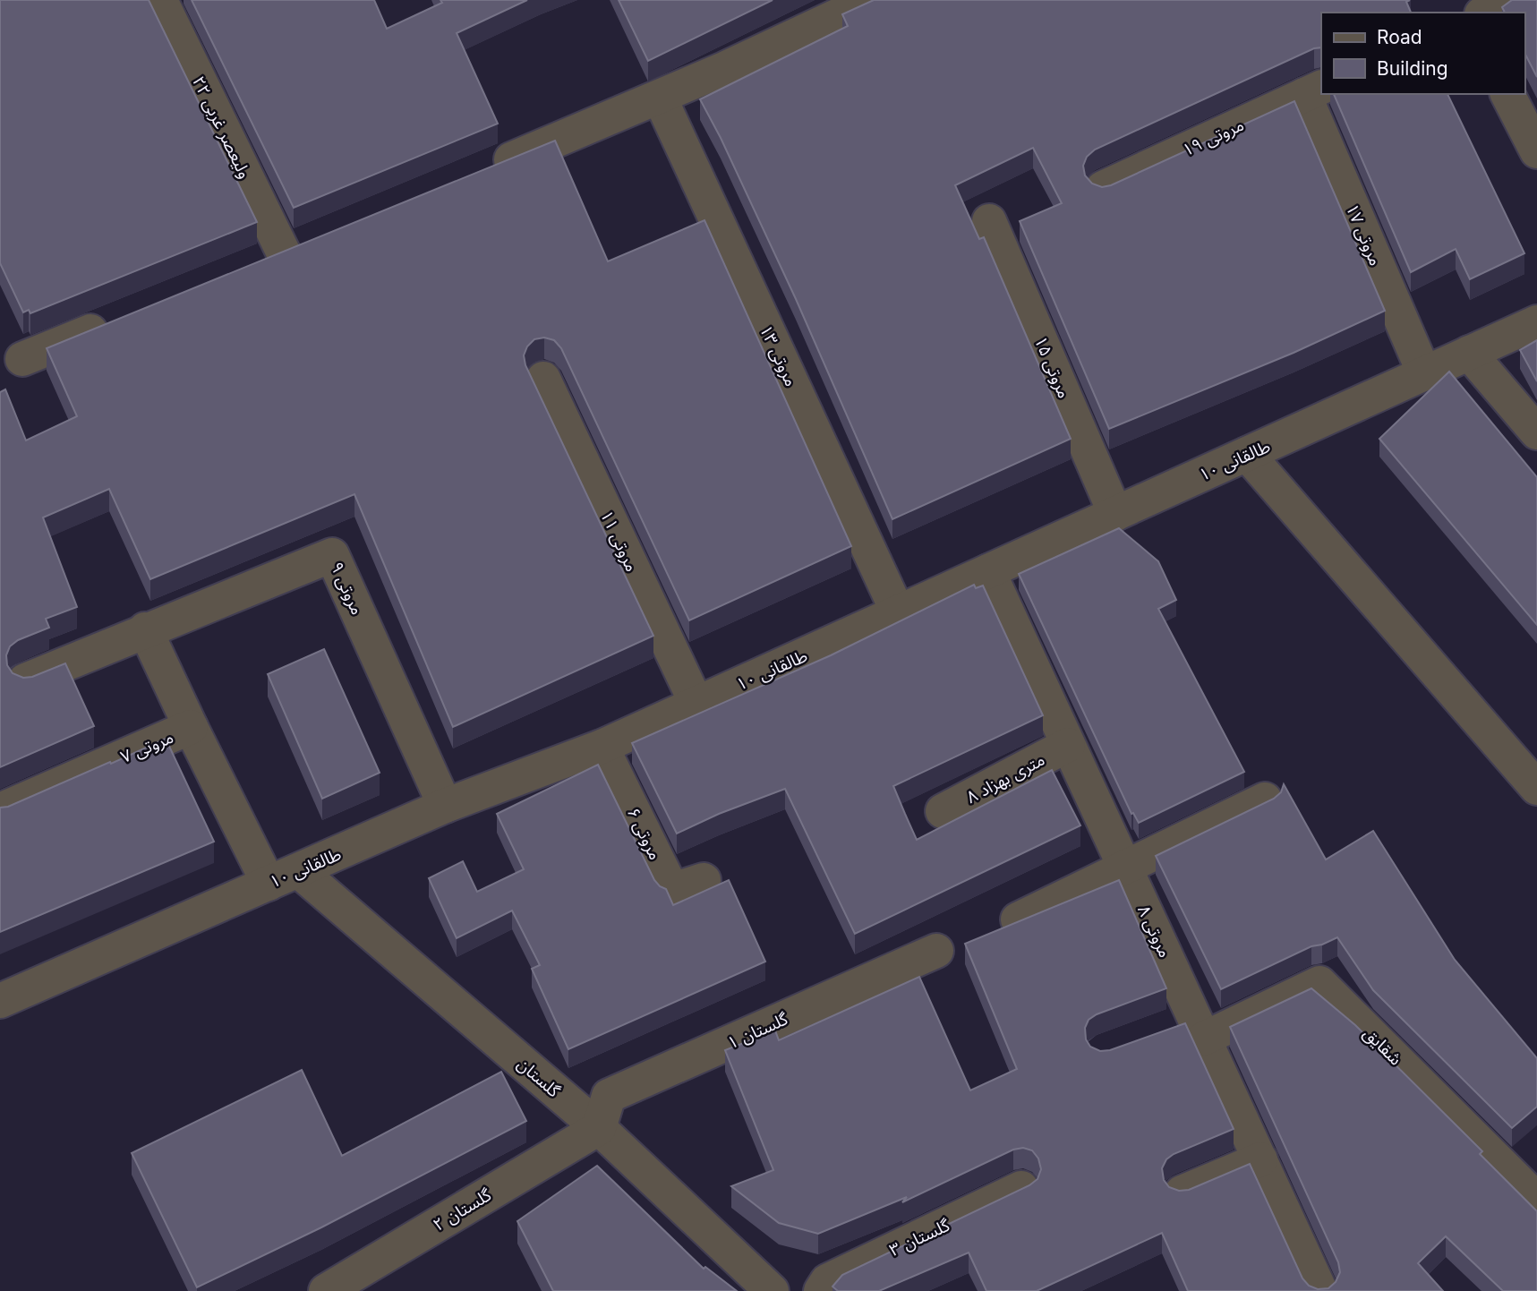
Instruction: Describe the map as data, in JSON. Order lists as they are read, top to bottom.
{
  "streets": {
    "street": [
      "ولیعصر غربی ۲۲",
      "مروتی ۱۹",
      "مروتی ۱۷",
      "مروتی ۱۳",
      "مروتی ۱۵",
      "طالقانی ۱۰",
      "مروتی ۱۱",
      "مروتی ۹",
      "مروتی ۷",
      "۸ متری بهزاد",
      "مروتی ۶",
      "مروتی ۸",
      "گلستان ۱",
      "شقایق",
      "گلستان",
      "گلستان ۲",
      "گلستان ۳"
    ]
  },
  "crossings": [
    ["مروتی ۱۹", "مروتی ۱۷"],
    ["مروتی ۱۷", "طالقانی ۱۰"],
    ["مروتی ۱۳", "طالقانی ۱۰"],
    ["مروتی ۱۵", "طالقانی ۱۰"],
    ["طالقانی ۱۰", "مروتی ۱۱"],
    ["طالقانی ۱۰", "مروتی ۹"],
    ["طالقانی ۱۰", "مروتی ۷"],
    ["طالقانی ۱۰", "مروتی ۶"],
    ["طالقانی ۱۰", "مروتی ۸"],
    ["طالقانی ۱۰", "گلستان"],
    ["مروتی ۹", "مروتی ۷"],
    ["مروتی ۷", "گلستان"],
    ["۸ متری بهزاد", "مروتی ۸"],
    ["مروتی ۸", "شقایق"],
    ["گلستان ۱", "گلستان"],
    ["گلستان ۱", "گلستان ۲"],
    ["گلستان", "گلستان ۲"]
  ],
  "legend": ["Road", "Building"]
}
